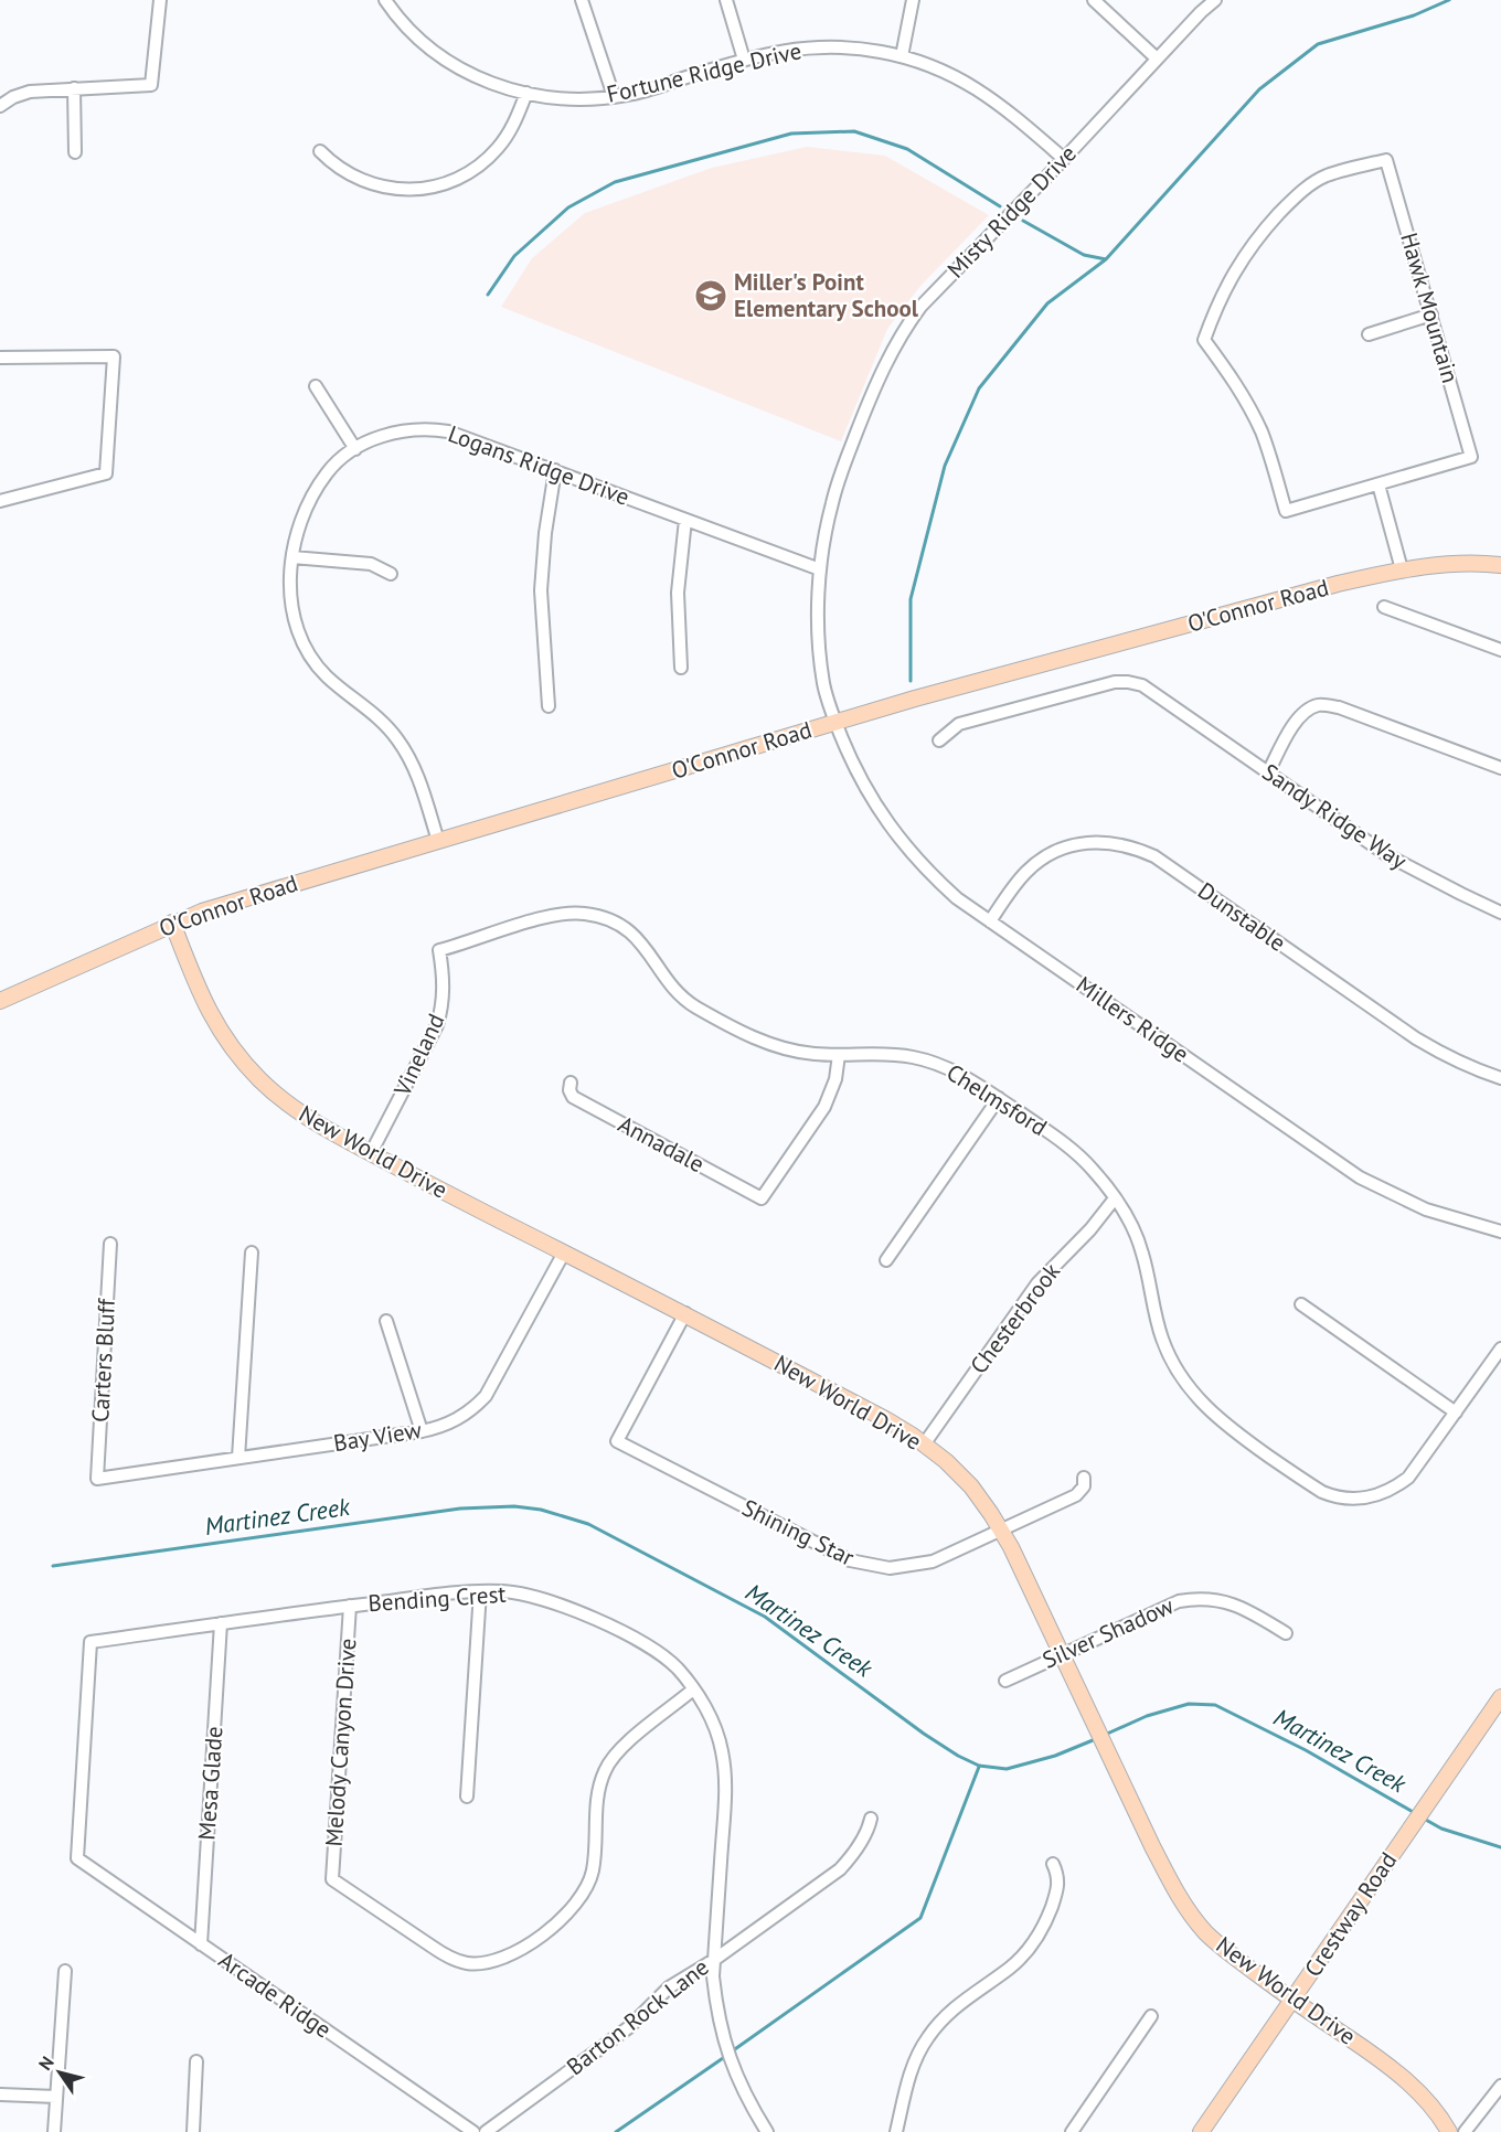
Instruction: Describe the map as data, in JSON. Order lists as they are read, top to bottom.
{
  "streets": {
    "main road": ["O'Connor Road", "New World Drive", "Crestway Road"],
    "street": [
      "Fortune Ridge Drive",
      "Misty Ridge Drive",
      "Hawk Mountain",
      "Logans Ridge Drive",
      "Sandy Ridge Way",
      "Dunstable",
      "Millers Ridge",
      "Vineland",
      "Chelmsford",
      "Annadale",
      "Chesterbrook",
      "Carters Bluff",
      "Bay View",
      "Shining Star",
      "Bending Crest",
      "Silver Shadow",
      "Melody Canyon Drive",
      "Mesa Glade",
      "Arcade Ridge",
      "Barton Rock Lane"
    ]
  },
  "crossings": [
    ["Fortune Ridge Drive", "Misty Ridge Drive"],
    ["Misty Ridge Drive", "Logans Ridge Drive"],
    ["Misty Ridge Drive", "O'Connor Road"],
    ["Misty Ridge Drive", "Millers Ridge"],
    ["Logans Ridge Drive", "O'Connor Road"],
    ["O'Connor Road", "Millers Ridge"],
    ["O'Connor Road", "New World Drive"],
    ["Dunstable", "Millers Ridge"],
    ["Vineland", "Chelmsford"],
    ["Vineland", "New World Drive"],
    ["Chelmsford", "Annadale"],
    ["Chelmsford", "Chesterbrook"],
    ["New World Drive", "Chesterbrook"],
    ["New World Drive", "Bay View"],
    ["New World Drive", "Shining Star"],
    ["New World Drive", "Silver Shadow"],
    ["New World Drive", "Crestway Road"],
    ["Carters Bluff", "Bay View"],
    ["Bending Crest", "Melody Canyon Drive"],
    ["Bending Crest", "Mesa Glade"],
    ["Bending Crest", "Arcade Ridge"],
    ["Bending Crest", "Barton Rock Lane"],
    ["Mesa Glade", "Arcade Ridge"]
  ],
  "water": ["Martinez Creek"],
  "places": {
    "school or university": ["Miller's Point Elementary School"]
  },
  "north": "top left"
}
